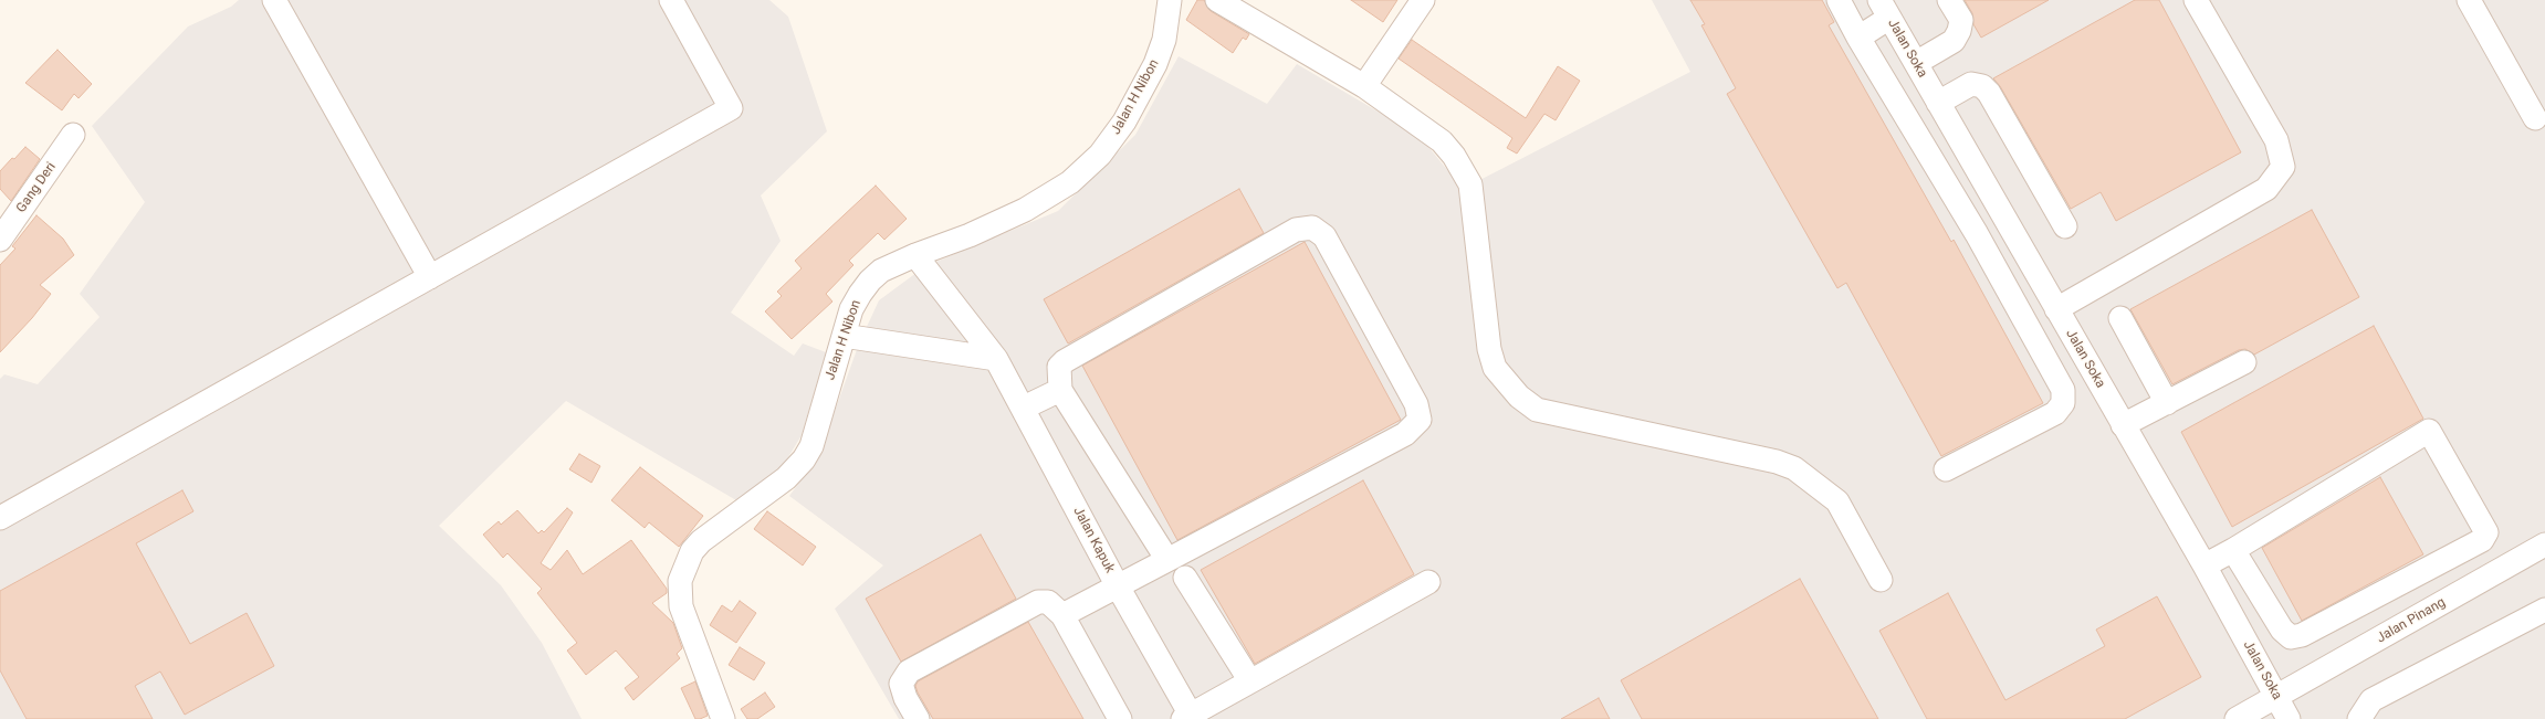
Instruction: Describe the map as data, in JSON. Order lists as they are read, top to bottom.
{
  "streets": {
    "street": [
      "Jalan Soka",
      "Jalan H Nibon",
      "Gang Deri",
      "Jalan Kapuk",
      "Jalan Pinang"
    ]
  },
  "crossings": [
    ["Jalan Soka", "Jalan Pinang"],
    ["Jalan H Nibon", "Jalan Kapuk"]
  ]
}
